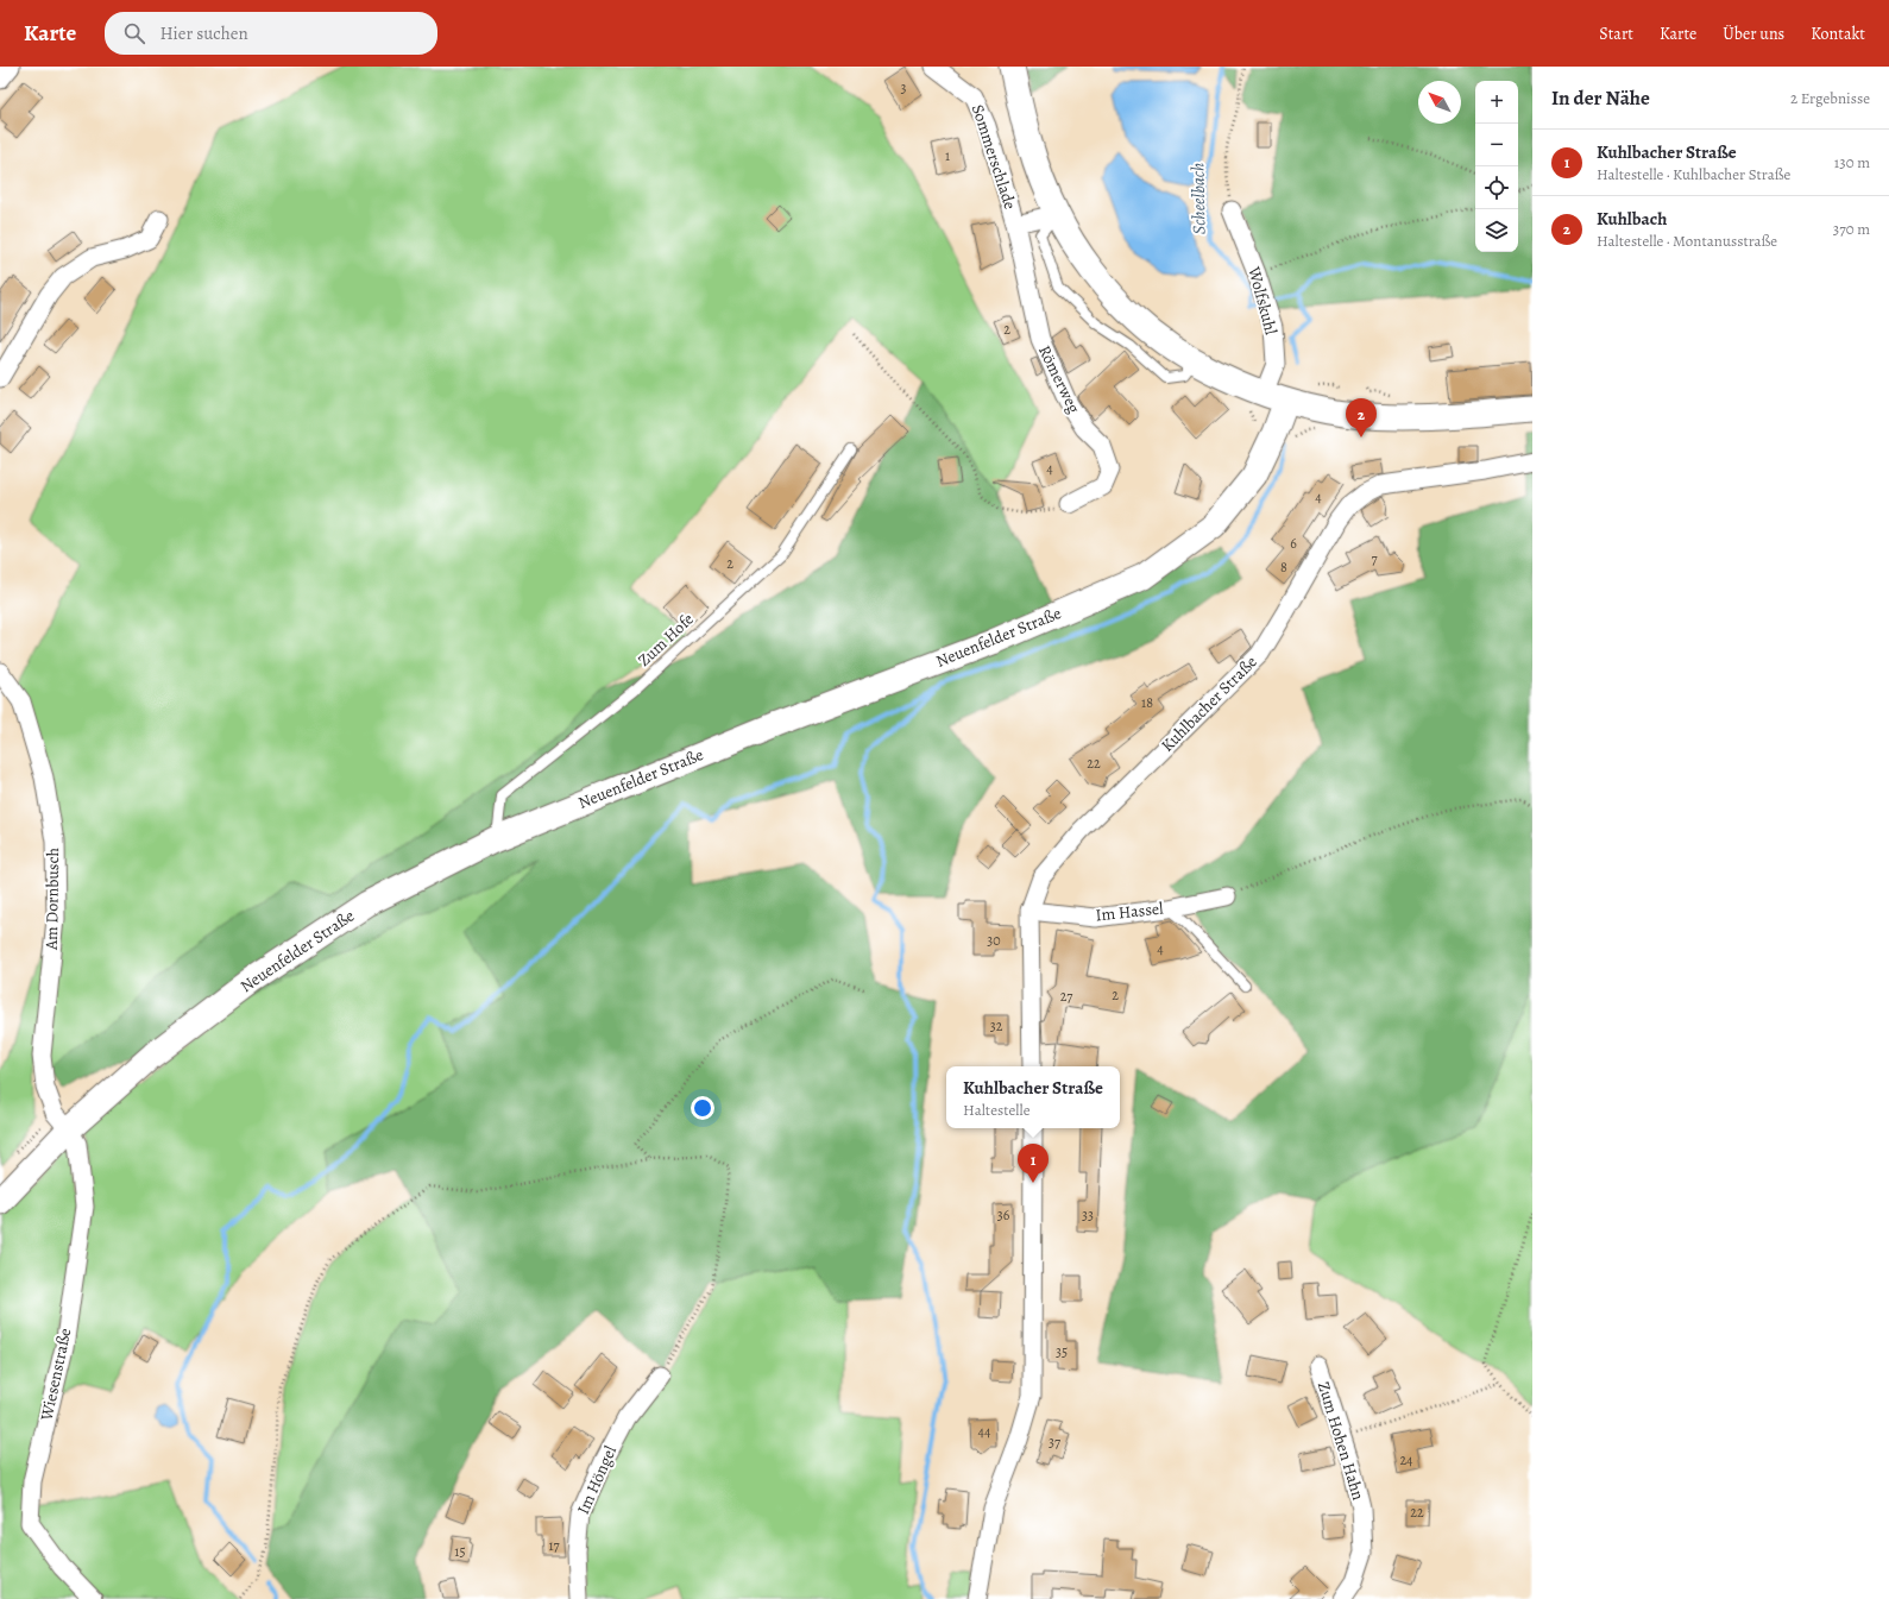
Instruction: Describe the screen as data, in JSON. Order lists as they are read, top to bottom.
{
  "streets": {
    "main road": ["Neuenfelder Straße"],
    "street": [
      "Sommerschlade",
      "Wolfskuhl",
      "Römerweg",
      "Kuhlbacher Straße",
      "Am Dornbusch",
      "Im Hassel",
      "Wiesenstraße",
      "Zum Hohen Hahn",
      "Im Höngel"
    ],
    "lane": ["Zum Hofe"]
  },
  "crossings": [
    ["Sommerschlade", "Römerweg"],
    ["Wolfskuhl", "Neuenfelder Straße"],
    ["Neuenfelder Straße", "Zum Hofe"],
    ["Neuenfelder Straße", "Am Dornbusch"],
    ["Neuenfelder Straße", "Wiesenstraße"],
    ["Kuhlbacher Straße", "Im Hassel"],
    ["Am Dornbusch", "Wiesenstraße"]
  ],
  "water": ["Scheelbach"],
  "house_numbers": [
    "3",
    "1",
    "2",
    "4",
    "4",
    "6",
    "7",
    "2",
    "8",
    "18",
    "22",
    "30",
    "4",
    "2",
    "27",
    "32",
    "36",
    "33",
    "35",
    "44",
    "37",
    "24",
    "22",
    "17",
    "15"
  ],
  "north": "top left",
  "page": {
    "header": "Karte",
    "search": "Hier suchen",
    "nav": [
      "Start",
      "Karte",
      "Über uns",
      "Kontakt"
    ],
    "heading": ["In der Nähe", "2 Ergebnisse"],
    "map_buttons": ["+", "−"],
    "list": [
      {
        "mark": "1",
        "name": "Kuhlbacher Straße",
        "note": "Haltestelle · Kuhlbacher Straße",
        "value": "130 m"
      },
      {
        "mark": "2",
        "name": "Kuhlbach",
        "note": "Haltestelle · Montanusstraße",
        "value": "370 m"
      }
    ],
    "pins": ["2", "1"],
    "popup": ["Kuhlbacher Straße", "Haltestelle"]
  }
}
